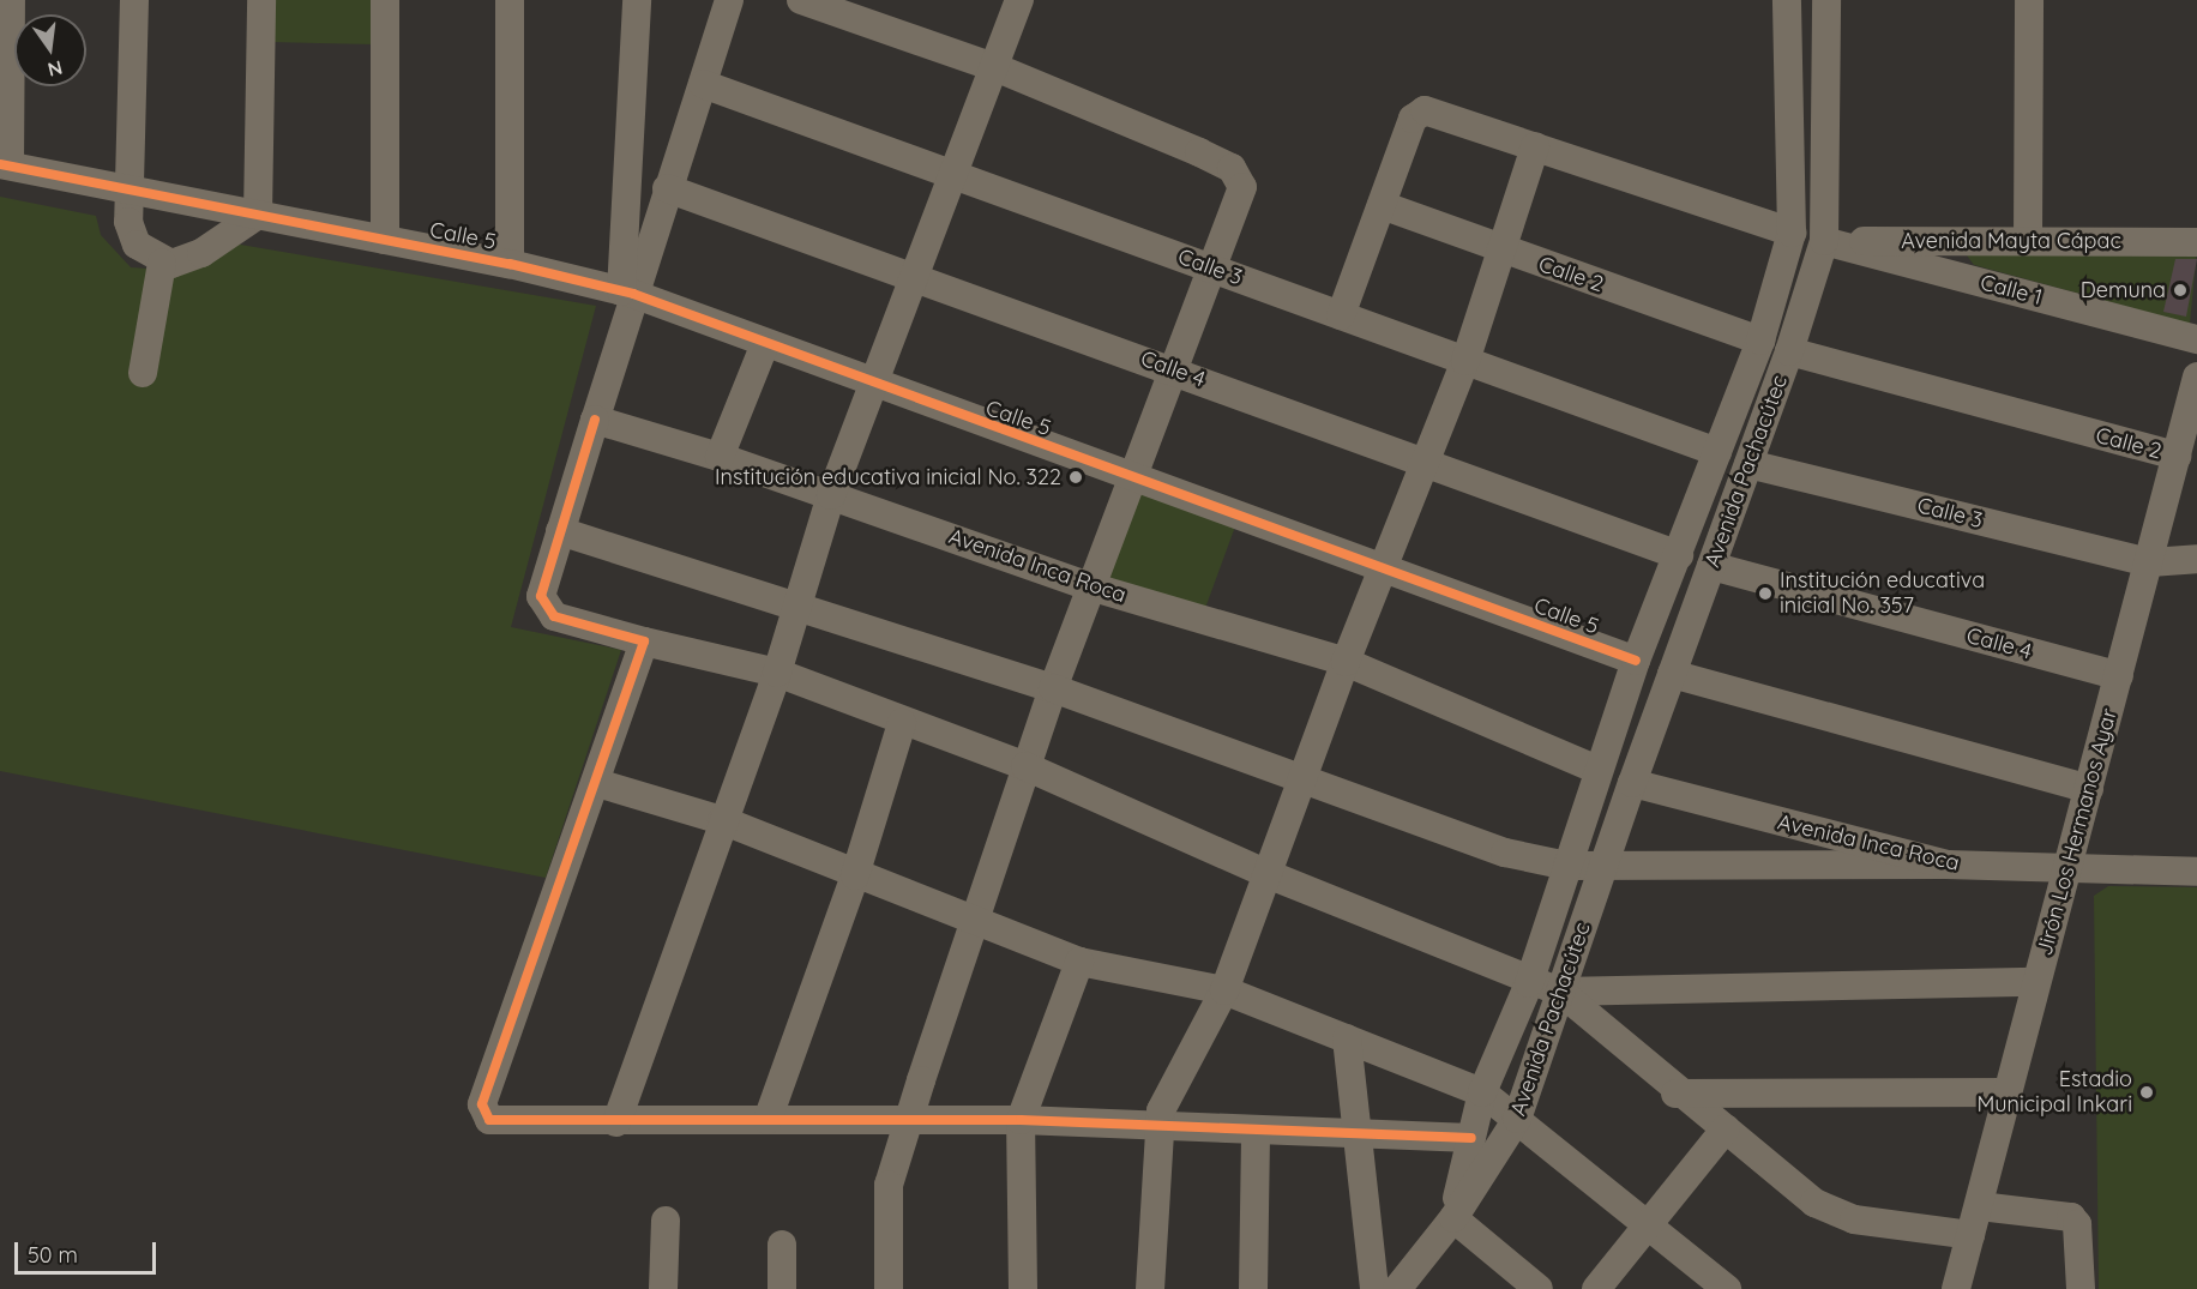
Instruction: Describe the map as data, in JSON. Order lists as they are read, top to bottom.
{
  "streets": {
    "street": [
      "Calle 5",
      "Avenida Mayta Cápac",
      "Calle 3",
      "Calle 2",
      "Calle 1",
      "Calle 4",
      "Avenida Pachacútec",
      "Avenida Inca Roca",
      "Jirón Los Hermanos Ayar"
    ]
  },
  "crossings": [
    ["Calle 5", "Avenida Pachacútec"],
    ["Avenida Mayta Cápac", "Calle 1"],
    ["Avenida Mayta Cápac", "Avenida Pachacútec"],
    ["Calle 3", "Avenida Pachacútec"],
    ["Calle 3", "Jirón Los Hermanos Ayar"],
    ["Calle 2", "Avenida Pachacútec"],
    ["Calle 2", "Jirón Los Hermanos Ayar"],
    ["Calle 1", "Avenida Pachacútec"],
    ["Calle 4", "Avenida Pachacútec"],
    ["Calle 4", "Jirón Los Hermanos Ayar"],
    ["Avenida Pachacútec", "Avenida Inca Roca"],
    ["Avenida Inca Roca", "Jirón Los Hermanos Ayar"]
  ],
  "places": [
    "Demuna",
    "Institución educativa inicial No. 322",
    "Institución educativa inicial No. 357",
    "Estadio Municipal Inkari"
  ],
  "scale_bar": "50 m",
  "north": "bottom"
}
